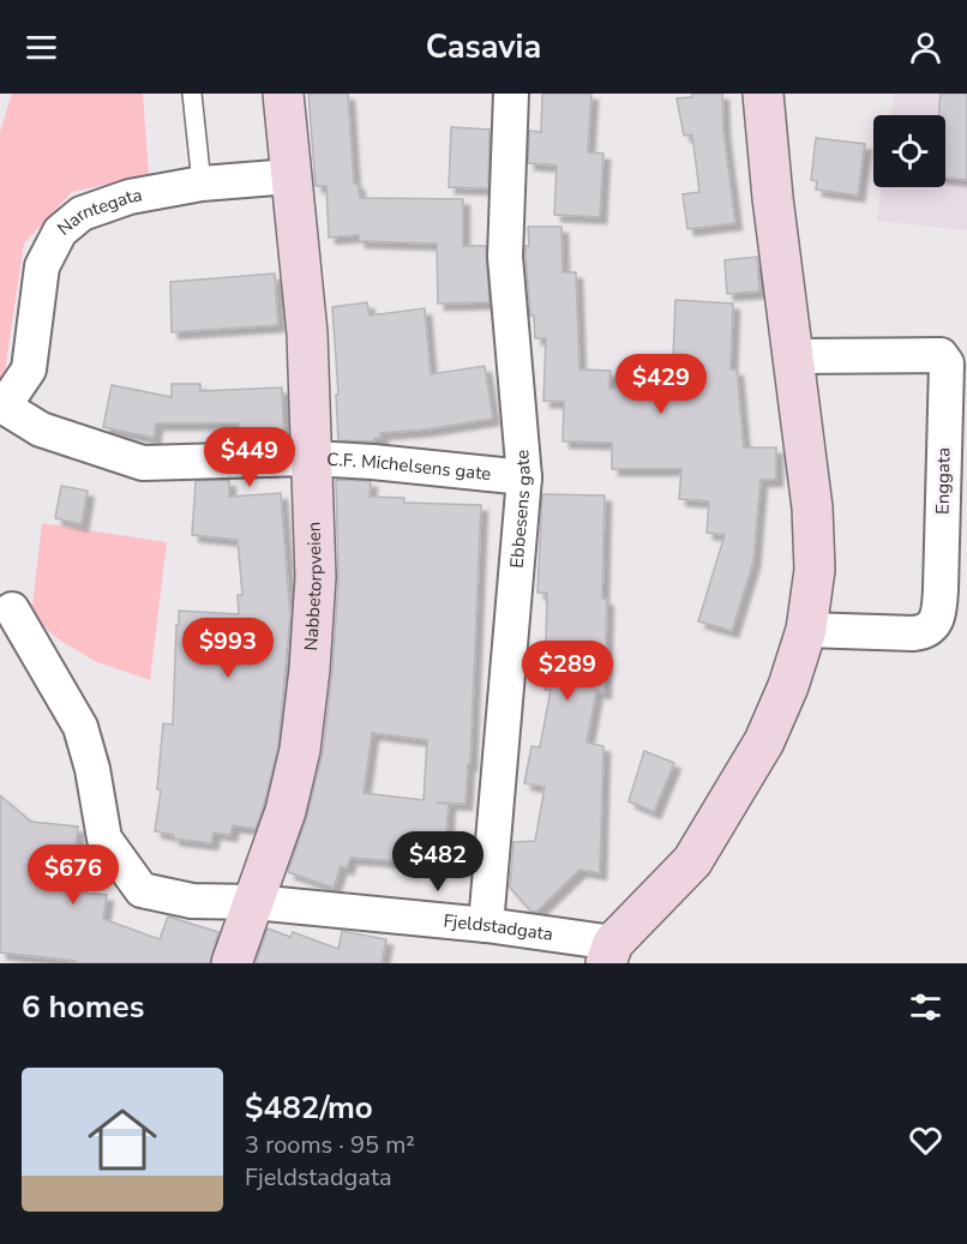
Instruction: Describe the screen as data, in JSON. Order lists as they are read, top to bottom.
{
  "streets": {
    "street": [
      "Narntegata",
      "C.F. Michelsens gate",
      "Enggata",
      "Ebbesens gate",
      "Nabbetorpveien",
      "Fjeldstadgata"
    ]
  },
  "crossings": [
    ["Narntegata", "C.F. Michelsens gate"],
    ["Narntegata", "Nabbetorpveien"],
    ["C.F. Michelsens gate", "Ebbesens gate"],
    ["C.F. Michelsens gate", "Nabbetorpveien"],
    ["Ebbesens gate", "Fjeldstadgata"],
    ["Nabbetorpveien", "Fjeldstadgata"]
  ],
  "page": {
    "header": "Casavia",
    "price": [
      "$429",
      "$449",
      "$993",
      "$289",
      "$482",
      "$676"
    ],
    "heading": "6 homes",
    "list": [
      {
        "name": "$482/mo",
        "note": "3 rooms · 95 m² · Fjeldstadgata"
      }
    ]
  }
}
